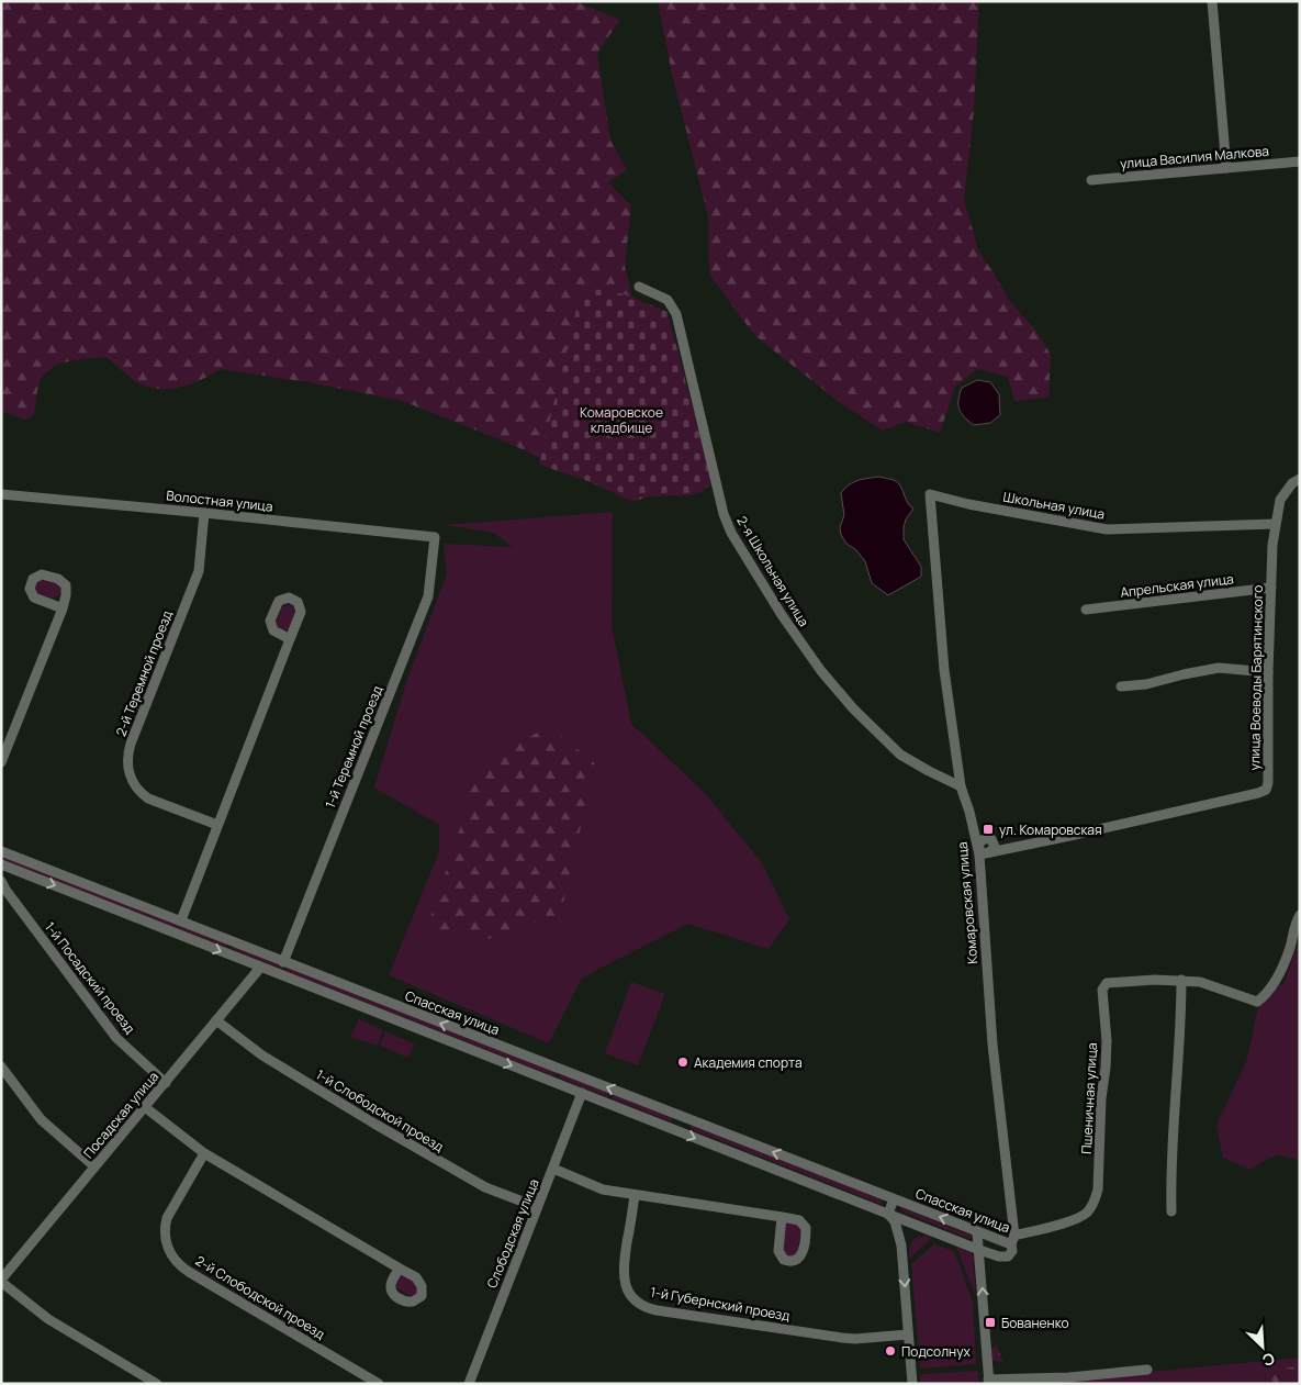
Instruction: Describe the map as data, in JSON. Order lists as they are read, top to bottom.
{
  "streets": {
    "street": [
      "улица Василия Малкова",
      "Волостная улица",
      "Школьная улица",
      "2-я Школьная улица",
      "Апрельская улица",
      "2-й Теремной проезд",
      "улица Воеводы Барятинского",
      "1-й Теремной проезд",
      "Комаровская улица",
      "1-й Посадский проезд",
      "Спасская улица",
      "Пшеничная улица",
      "1-й Слободской проезд",
      "Посадская улица",
      "Слободская улица",
      "2-й Слободской проезд",
      "1-й Губернский проезд"
    ]
  },
  "crossings": [
    ["Волостная улица", "2-й Теремной проезд"],
    ["Волостная улица", "1-й Теремной проезд"],
    ["Школьная улица", "улица Воеводы Барятинского"],
    ["Школьная улица", "Комаровская улица"],
    ["2-я Школьная улица", "Комаровская улица"],
    ["Апрельская улица", "улица Воеводы Барятинского"],
    ["улица Воеводы Барятинского", "Комаровская улица"],
    ["1-й Теремной проезд", "Спасская улица"],
    ["Комаровская улица", "Спасская улица"],
    ["Комаровская улица", "Пшеничная улица"],
    ["1-й Посадский проезд", "Посадская улица"],
    ["Спасская улица", "Пшеничная улица"],
    ["Спасская улица", "Посадская улица"],
    ["Спасская улица", "Слободская улица"],
    ["1-й Слободской проезд", "Посадская улица"],
    ["1-й Слободской проезд", "Слободская улица"]
  ],
  "parks": ["Комаровское кладбище"],
  "places": {
    "transit": ["ул. Комаровская", "Бованенко"],
    "other": ["Академия спорта", "Подсолнух"]
  },
  "north": "bottom right"
}
